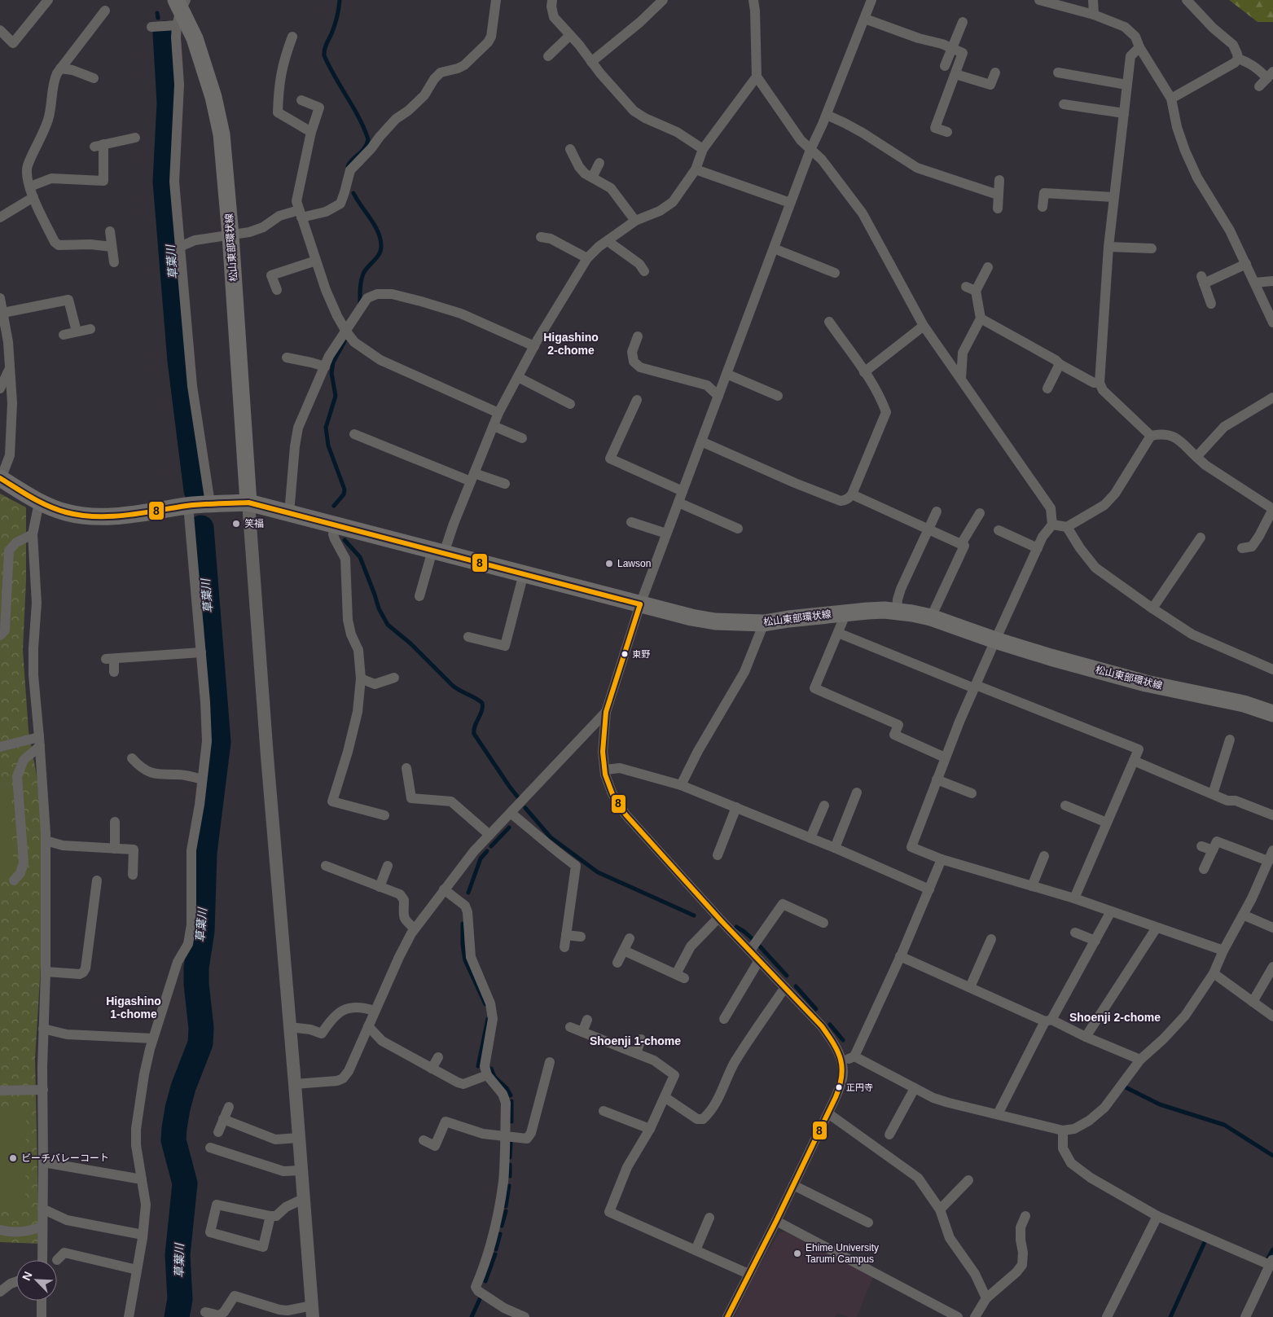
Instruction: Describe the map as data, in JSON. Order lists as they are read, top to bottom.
{
  "streets": {
    "main road": ["松山東部環状線"]
  },
  "districts": [
    "Higashino 2-chome",
    "Higashino 1-chome",
    "Shoenji 2-chome",
    "Shoenji 1-chome"
  ],
  "water": ["草葉川"],
  "places": [
    "笑福",
    "Lawson",
    "東野",
    "正円寺",
    "ビーチバレーコート",
    "Ehime University Tarumi Campus"
  ],
  "lines": ["transit line 8"],
  "north": "top left"
}
